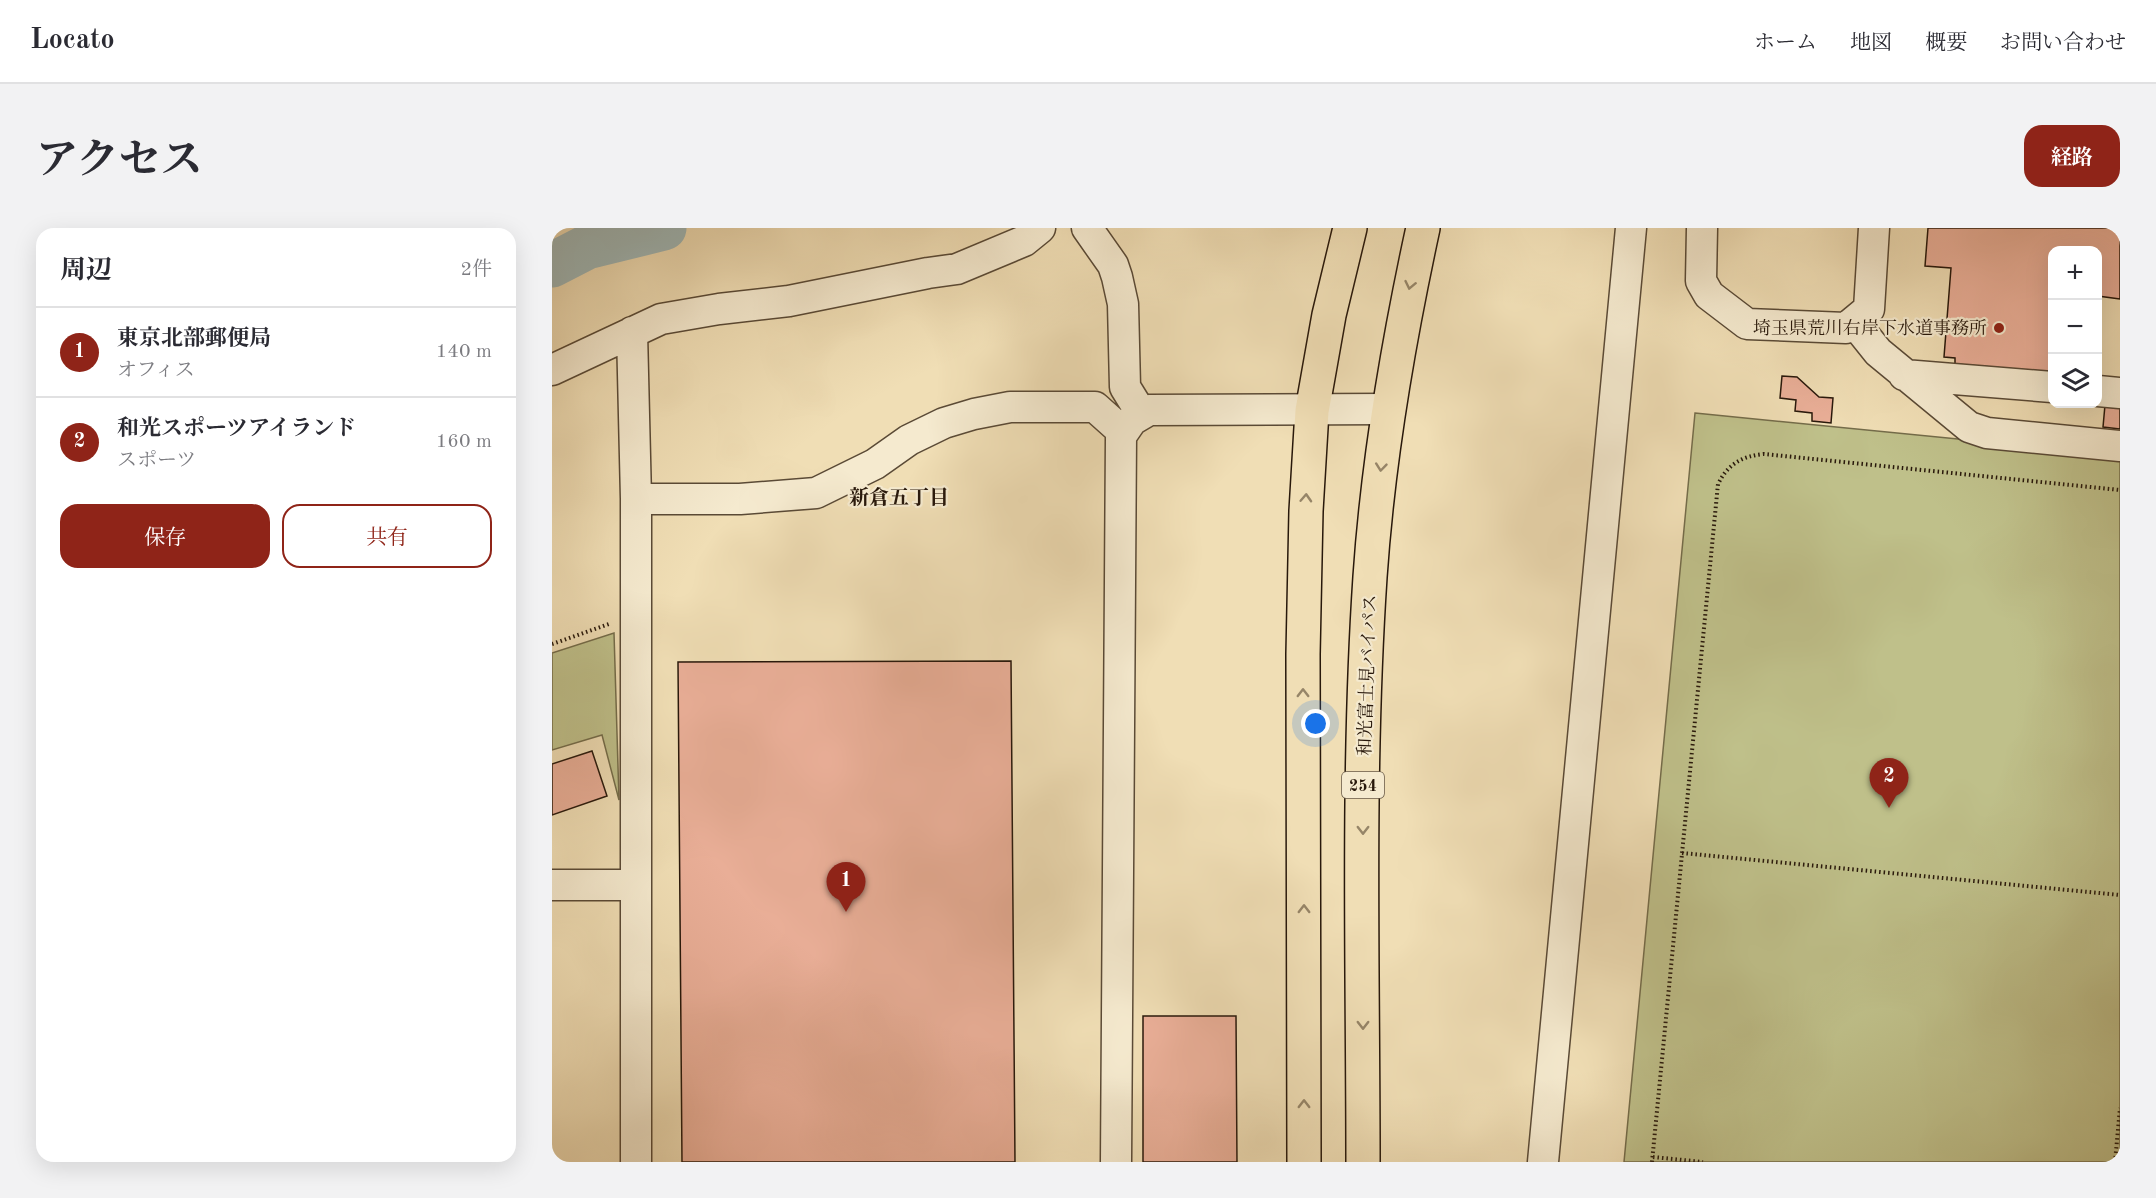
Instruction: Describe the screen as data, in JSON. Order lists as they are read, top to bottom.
{
  "streets": {
    "highway": ["和光富士見バイパス", "254"]
  },
  "districts": ["新倉五丁目"],
  "places": ["埼玉県荒川右岸下水道事務所"],
  "page": {
    "header": "Locato",
    "nav": [
      "ホーム",
      "地図",
      "概要",
      "お問い合わせ"
    ],
    "title": "アクセス",
    "buttons": [
      "経路",
      ["保存", "共有"]
    ],
    "heading": ["周辺", "2件"],
    "map_buttons": ["+", "−"],
    "list": [
      {
        "mark": "1",
        "name": "東京北部郵便局",
        "note": "オフィス",
        "value": "140 m"
      },
      {
        "mark": "2",
        "name": "和光スポーツアイランド",
        "note": "スポーツ",
        "value": "160 m"
      }
    ],
    "pins": ["2", "1"]
  }
}
